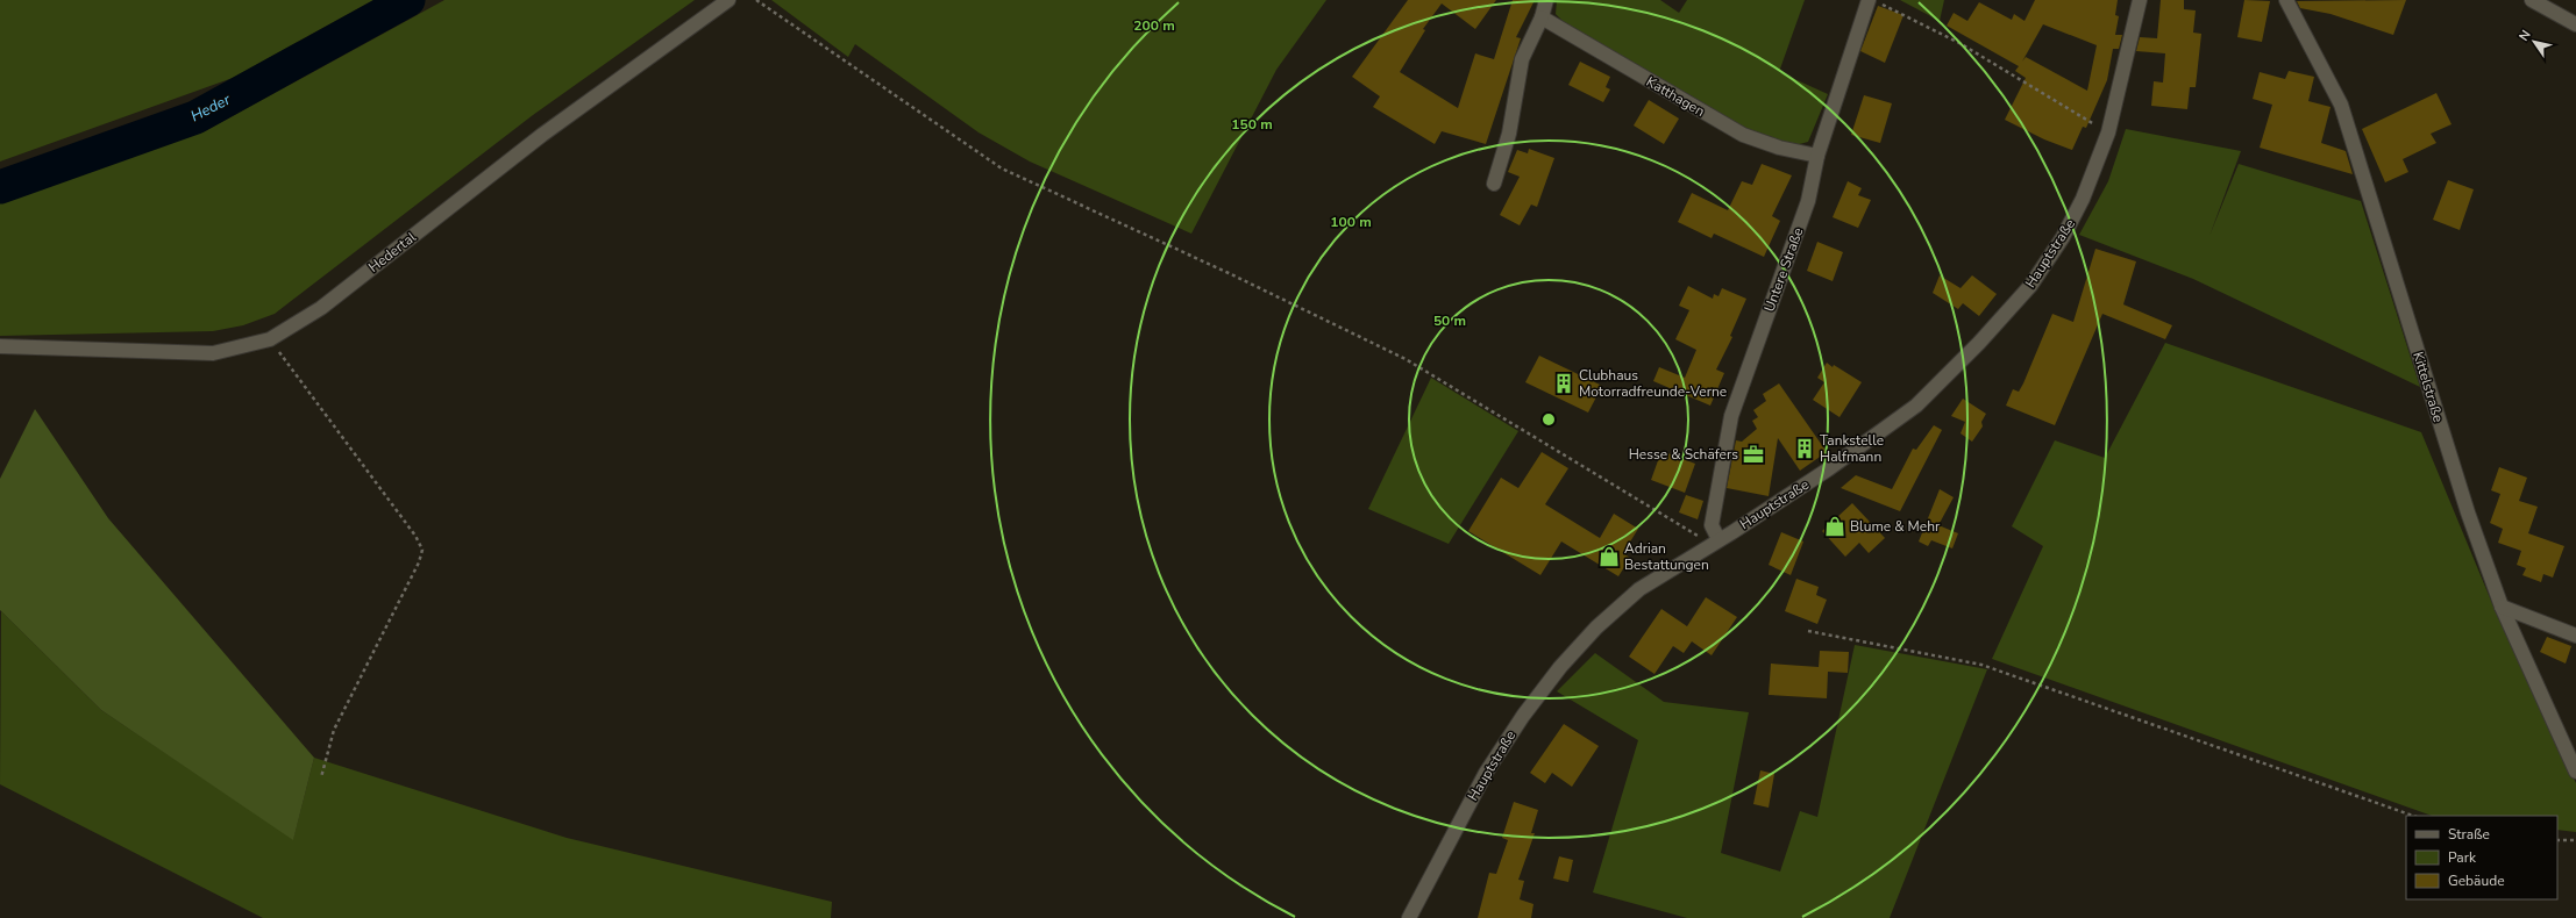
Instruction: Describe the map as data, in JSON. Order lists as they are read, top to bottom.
{
  "streets": {
    "street": [
      "Katthagen",
      "Hedertal",
      "Hauptstraße",
      "Untere Straße",
      "Kittelstraße"
    ]
  },
  "crossings": [
    ["Katthagen", "Untere Straße"]
  ],
  "water": ["Heder"],
  "places": {
    "building": ["Clubhaus Motorradfreunde-Verne", "Tankstelle Halfmann"],
    "office": ["Hesse & Schäfers"],
    "shop": ["Blume & Mehr", "Adrian Bestattungen"]
  },
  "legend": ["Straße", "Park", "Gebäude"],
  "north": "top left",
  "rings": [
    "200 m",
    "150 m",
    "100 m",
    "50 m"
  ]
}
